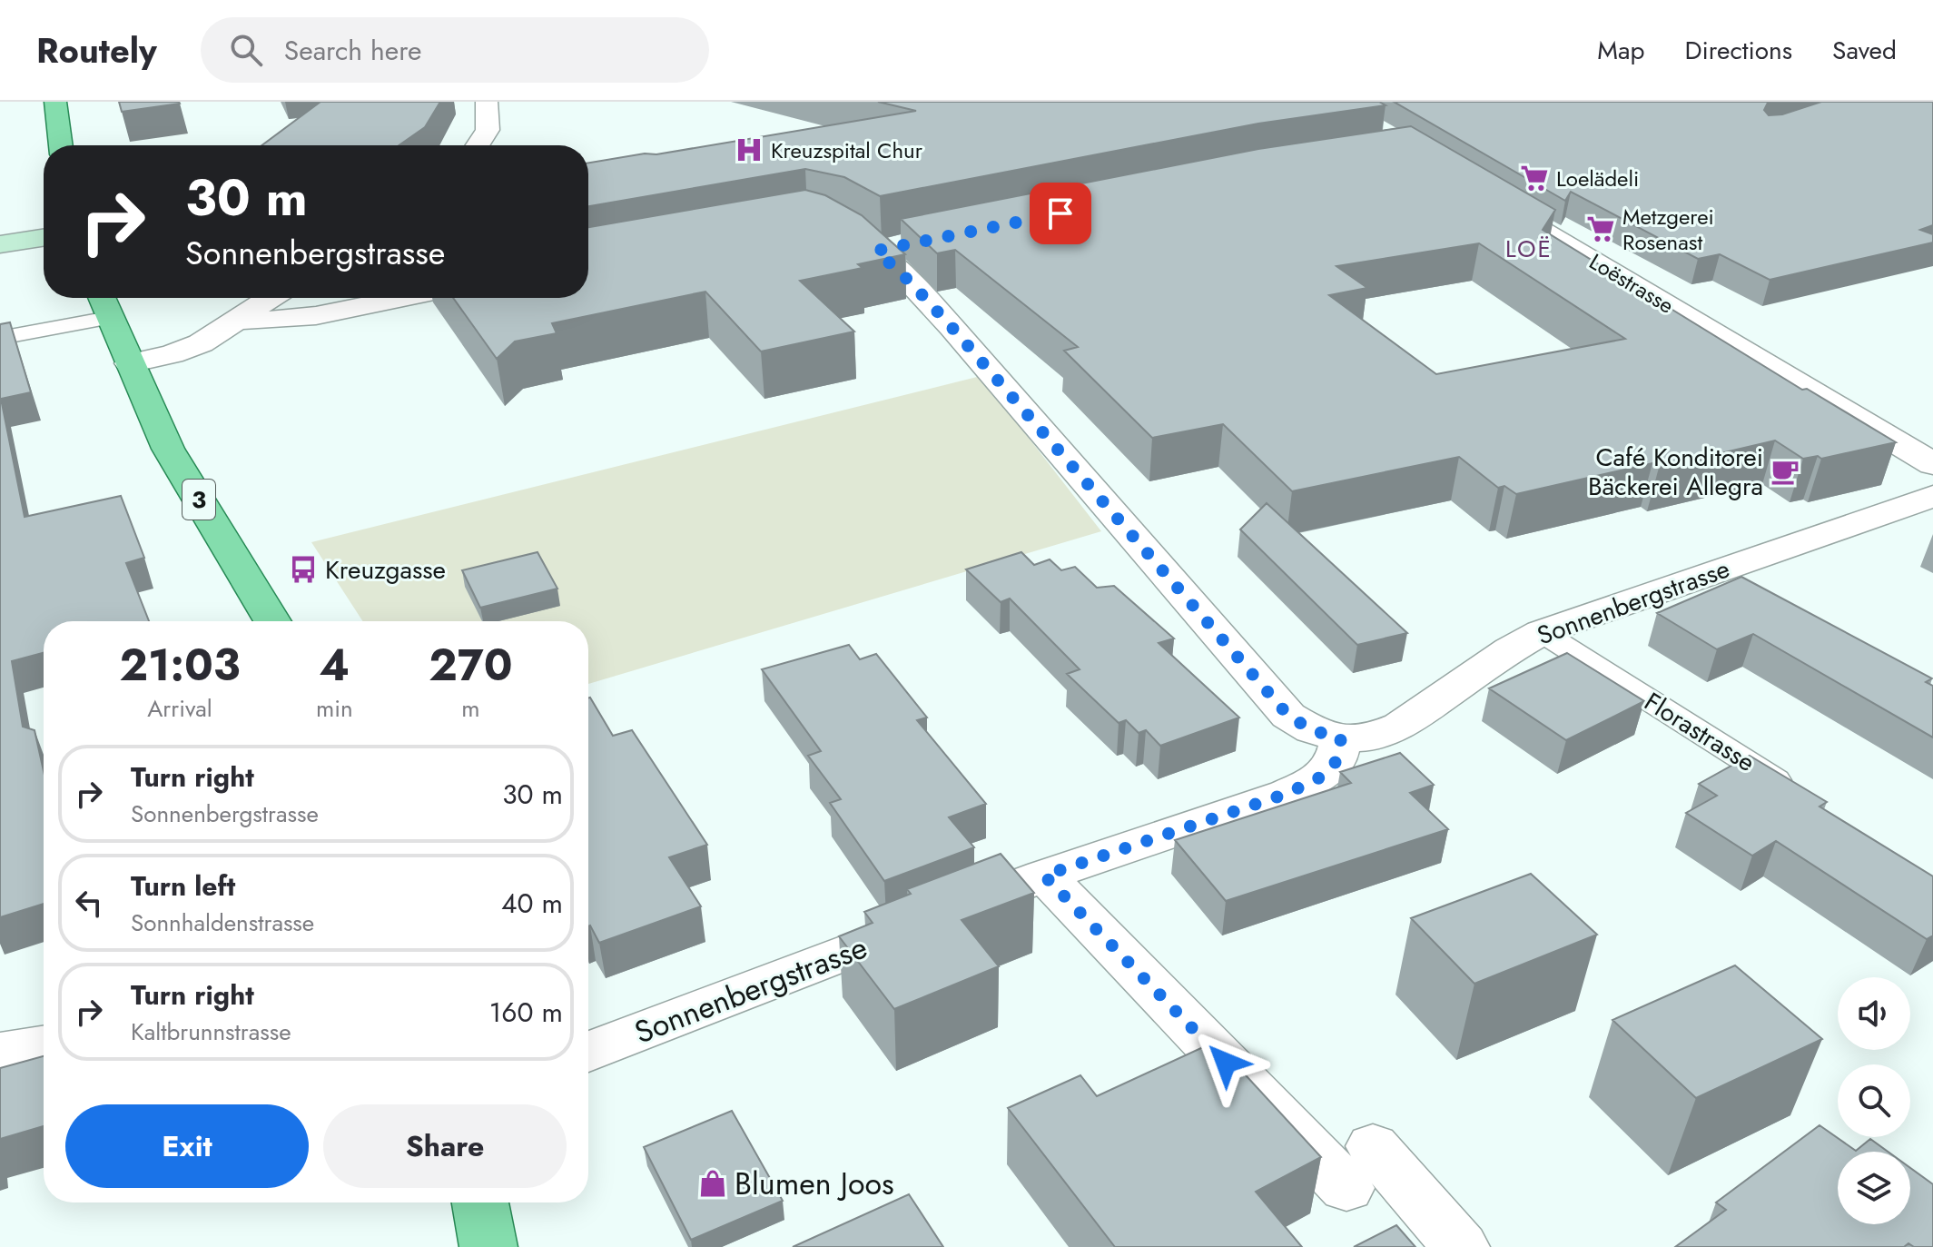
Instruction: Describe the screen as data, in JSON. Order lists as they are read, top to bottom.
{
  "streets": {
    "main road": ["3"],
    "street": ["Loëstrasse", "Sonnenbergstrasse"],
    "lane": ["Florastrasse"]
  },
  "crossings": [
    ["Sonnenbergstrasse", "Florastrasse"]
  ],
  "districts": ["LOË"],
  "places": {
    "hospital": ["Kreuzspital Chur"],
    "supermarket": ["Loelädeli", "Metzgerei Rosenast"],
    "cafe": ["Café Konditorei Bäckerei Allegra"],
    "bus stop": ["Kreuzgasse"],
    "shop": ["Blumen Joos"]
  },
  "page": {
    "header": "Routely",
    "search": "Search here",
    "nav": ["Map", "Directions", "Saved"],
    "turn": ["30 m", "Sonnenbergstrasse"],
    "eta": [
      "21:03",
      "Arrival",
      "4",
      "min",
      "270",
      "m"
    ],
    "list": [
      {
        "name": "Turn right",
        "note": "Sonnenbergstrasse",
        "value": "30 m"
      },
      {
        "name": "Turn left",
        "note": "Sonnhaldenstrasse",
        "value": "40 m"
      },
      {
        "name": "Turn right",
        "note": "Kaltbrunnstrasse",
        "value": "160 m"
      }
    ],
    "buttons": ["Exit", "Share"]
  }
}
